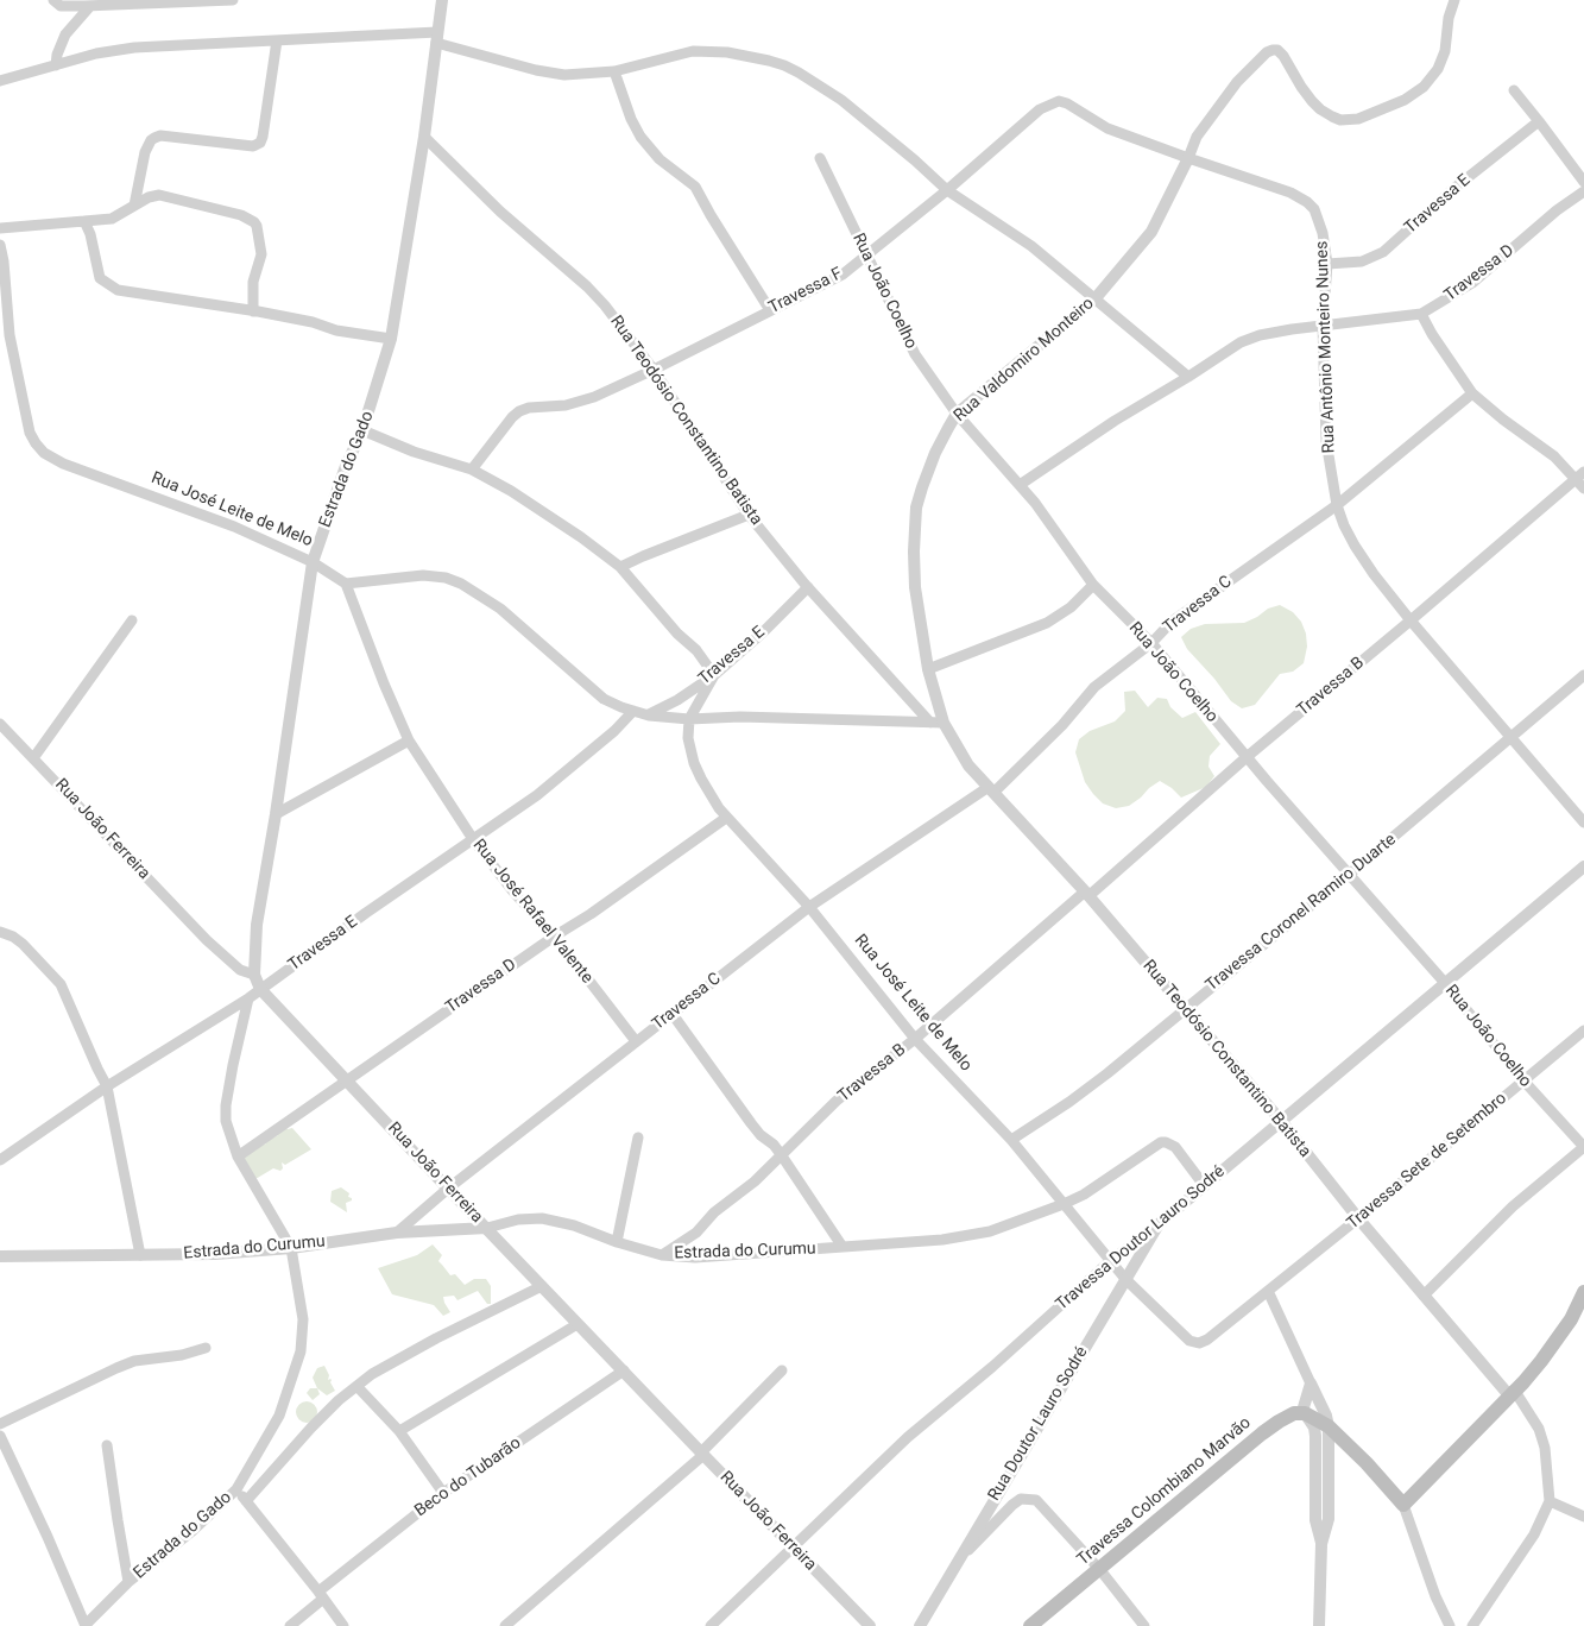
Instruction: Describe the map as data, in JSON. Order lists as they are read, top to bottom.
{
  "streets": {
    "main road": ["Travessa Colombiano Marvão"],
    "street": [
      "Travessa E",
      "Travessa D",
      "Travessa F",
      "Rua João Coelho",
      "Rua Antônio Monteiro Nunes",
      "Rua Valdomiro Monteiro",
      "Rua Teodósio Constantino Batista",
      "Estrada do Gado",
      "Rua José Leite de Melo",
      "Travessa C",
      "Travessa B",
      "Rua João Ferreira",
      "Rua José Rafael Valente",
      "Travessa Coronel Ramiro Duarte",
      "Travessa Sete de Setembro",
      "Travessa Doutor Lauro Sodré",
      "Estrada do Curumu",
      "Rua Doutor Lauro Sodré",
      "Beco do Tubarão"
    ]
  },
  "crossings": [
    ["Travessa E", "Rua Antônio Monteiro Nunes"],
    ["Travessa E", "Rua Teodósio Constantino Batista"],
    ["Travessa E", "Estrada do Gado"],
    ["Travessa E", "Rua João Ferreira"],
    ["Travessa E", "Rua José Rafael Valente"],
    ["Travessa D", "Rua João Coelho"],
    ["Travessa D", "Rua Antônio Monteiro Nunes"],
    ["Travessa D", "Estrada do Gado"],
    ["Travessa D", "Rua José Leite de Melo"],
    ["Travessa D", "Rua João Ferreira"],
    ["Travessa D", "Rua José Rafael Valente"],
    ["Travessa F", "Rua João Coelho"],
    ["Travessa F", "Rua Antônio Monteiro Nunes"],
    ["Travessa F", "Rua Valdomiro Monteiro"],
    ["Travessa F", "Rua Teodósio Constantino Batista"],
    ["Rua João Coelho", "Rua Valdomiro Monteiro"],
    ["Rua João Coelho", "Travessa C"],
    ["Rua João Coelho", "Travessa B"],
    ["Rua João Coelho", "Travessa Coronel Ramiro Duarte"],
    ["Rua João Coelho", "Travessa Sete de Setembro"],
    ["Rua João Coelho", "Travessa Doutor Lauro Sodré"],
    ["Rua Antônio Monteiro Nunes", "Rua Valdomiro Monteiro"],
    ["Rua Antônio Monteiro Nunes", "Travessa C"],
    ["Rua Antônio Monteiro Nunes", "Travessa B"],
    ["Rua Antônio Monteiro Nunes", "Travessa Coronel Ramiro Duarte"],
    ["Rua Valdomiro Monteiro", "Rua Teodósio Constantino Batista"],
    ["Rua Teodósio Constantino Batista", "Estrada do Gado"],
    ["Rua Teodósio Constantino Batista", "Travessa C"],
    ["Rua Teodósio Constantino Batista", "Travessa B"],
    ["Rua Teodósio Constantino Batista", "Travessa Coronel Ramiro Duarte"],
    ["Rua Teodósio Constantino Batista", "Travessa Sete de Setembro"],
    ["Rua Teodósio Constantino Batista", "Travessa Doutor Lauro Sodré"],
    ["Estrada do Gado", "Rua José Leite de Melo"],
    ["Estrada do Gado", "Rua João Ferreira"],
    ["Estrada do Gado", "Estrada do Curumu"],
    ["Rua José Leite de Melo", "Travessa C"],
    ["Rua José Leite de Melo", "Travessa B"],
    ["Rua José Leite de Melo", "Rua José Rafael Valente"],
    ["Rua José Leite de Melo", "Travessa Coronel Ramiro Duarte"],
    ["Rua José Leite de Melo", "Travessa Sete de Setembro"],
    ["Rua José Leite de Melo", "Travessa Doutor Lauro Sodré"],
    ["Rua José Leite de Melo", "Estrada do Curumu"],
    ["Rua José Leite de Melo", "Rua Doutor Lauro Sodré"],
    ["Travessa C", "Rua João Ferreira"],
    ["Travessa C", "Rua José Rafael Valente"],
    ["Travessa C", "Estrada do Curumu"],
    ["Travessa B", "Estrada do Curumu"],
    ["Rua João Ferreira", "Travessa Doutor Lauro Sodré"],
    ["Rua João Ferreira", "Estrada do Curumu"],
    ["Rua João Ferreira", "Beco do Tubarão"],
    ["Travessa Doutor Lauro Sodré", "Estrada do Curumu"],
    ["Travessa Doutor Lauro Sodré", "Rua Doutor Lauro Sodré"]
  ]
}
